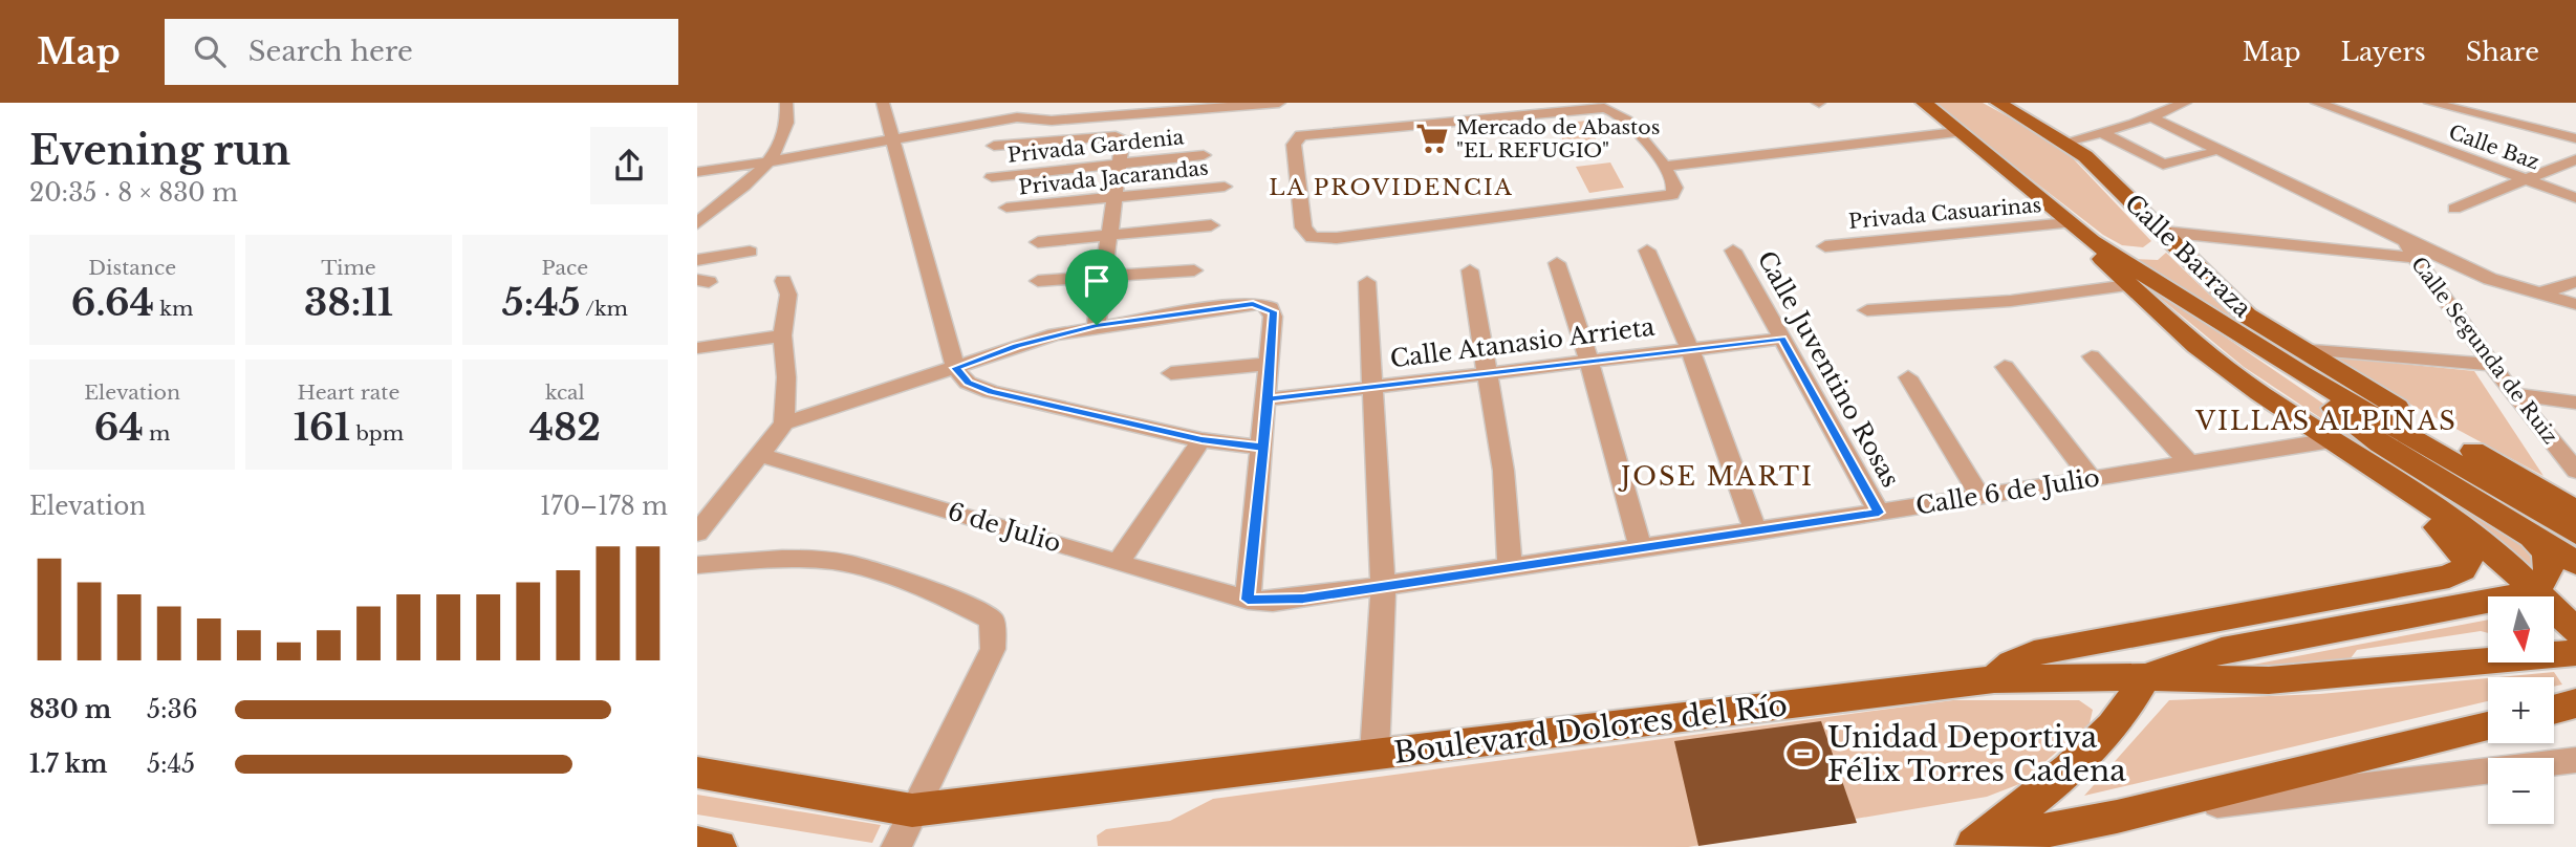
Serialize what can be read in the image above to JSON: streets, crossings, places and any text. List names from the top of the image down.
{
  "streets": {
    "main road": ["Calle Barraza", "Boulevard Dolores del Río"],
    "street": [
      "Privada Gardenia",
      "Calle Baz",
      "Privada Jacarandas",
      "Privada Casuarinas",
      "Calle Atanasio Arrieta",
      "Calle Segunda de Ruiz",
      "Calle Juventino Rosas",
      "Calle 6 de Julio",
      "6 de Julio"
    ]
  },
  "crossings": [
    ["Calle Atanasio Arrieta", "Calle Juventino Rosas"],
    ["Calle Juventino Rosas", "Calle 6 de Julio"],
    ["Calle 6 de Julio", "6 de Julio"]
  ],
  "districts": ["LA PROVIDENCIA", "VILLAS ALPINAS", "JOSE MARTI"],
  "places": {
    "supermarket": ["Mercado de Abastos \"EL REFUGIO\""],
    "sports": ["Unidad Deportiva Félix Torres Cadena"]
  },
  "north": "bottom",
  "page": {
    "header": "Map",
    "search": "Search here",
    "nav": ["Map", "Layers", "Share"],
    "heading": ["Evening run", "20:35 · 8 × 830 m"],
    "stats": [
      ["Distance", "6.64 km"],
      ["Time", "38:11"],
      ["Pace", "5:45 /km"],
      ["Elevation", "64 m"],
      ["Heart rate", "161 bpm"],
      ["kcal", "482"]
    ],
    "chart": ["Elevation", "170–178 m"],
    "map_buttons": ["+", "−"],
    "list": [
      {
        "name": "830 m",
        "note": "5:36"
      },
      {
        "name": "1.7 km",
        "note": "5:45"
      }
    ]
  }
}
